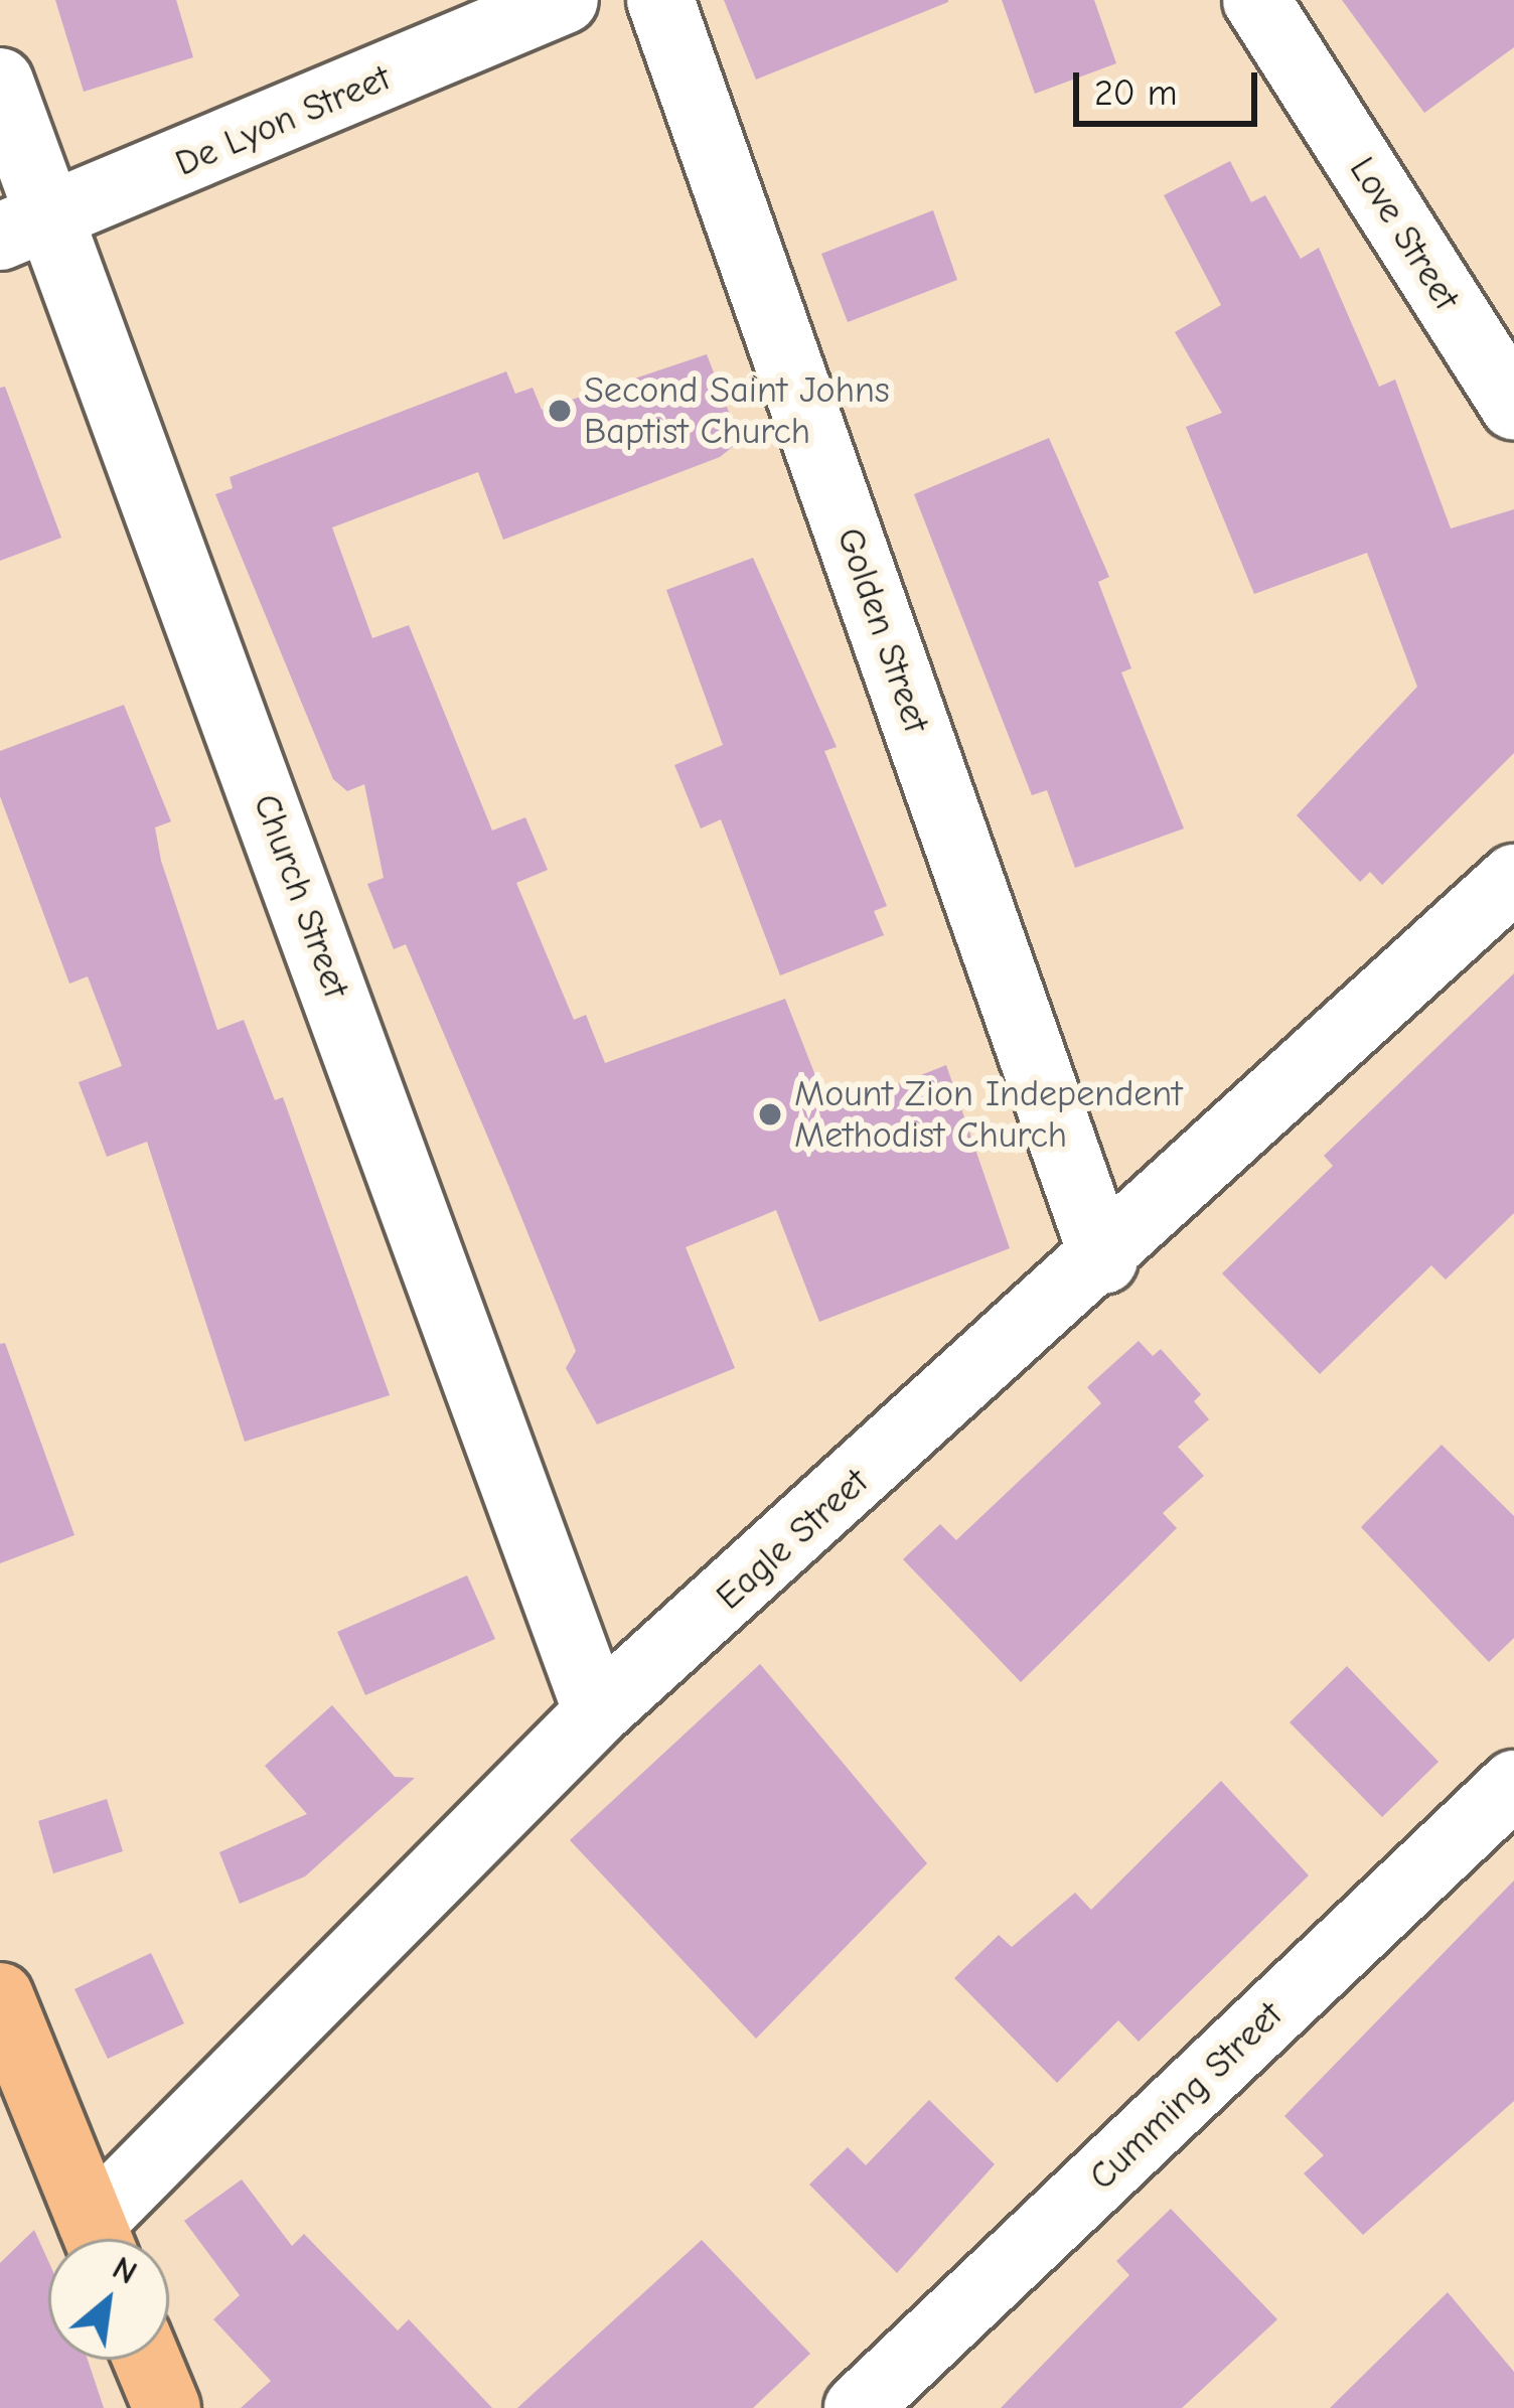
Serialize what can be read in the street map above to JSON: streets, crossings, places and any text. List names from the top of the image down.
{
  "streets": {
    "street": [
      "De Lyon Street",
      "Love Street",
      "Golden Street",
      "Church Street",
      "Eagle Street",
      "Cumming Street"
    ]
  },
  "crossings": [
    ["De Lyon Street", "Church Street"],
    ["Golden Street", "Eagle Street"],
    ["Church Street", "Eagle Street"]
  ],
  "places": ["Second Saint Johns Baptist Church", "Mount Zion Independent Methodist Church"],
  "scale_bar": "20 m",
  "north": "top right"
}
